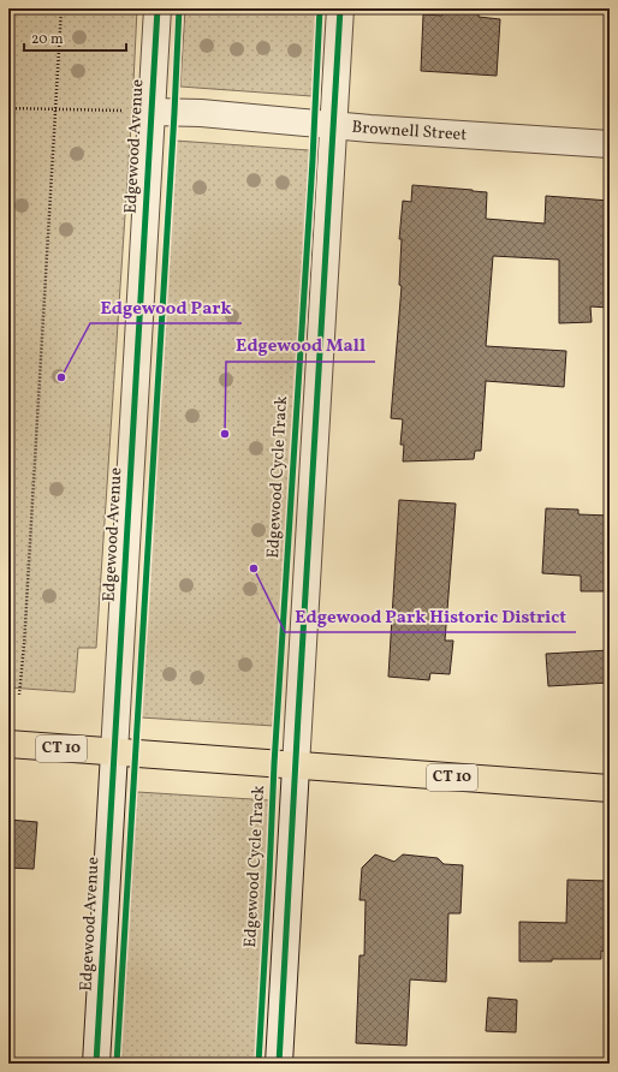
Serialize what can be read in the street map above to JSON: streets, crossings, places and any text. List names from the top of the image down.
{
  "streets": {
    "main road": ["CT 10"],
    "street": ["Brownell Street", "Edgewood Avenue"],
    "cycle path": ["Edgewood Cycle Track"]
  },
  "crossings": [
    ["Brownell Street", "Edgewood Avenue"],
    ["Edgewood Avenue", "CT 10"]
  ],
  "places": ["Edgewood Park", "Edgewood Mall", "Edgewood Park Historic District"],
  "scale_bar": "20 m"
}
